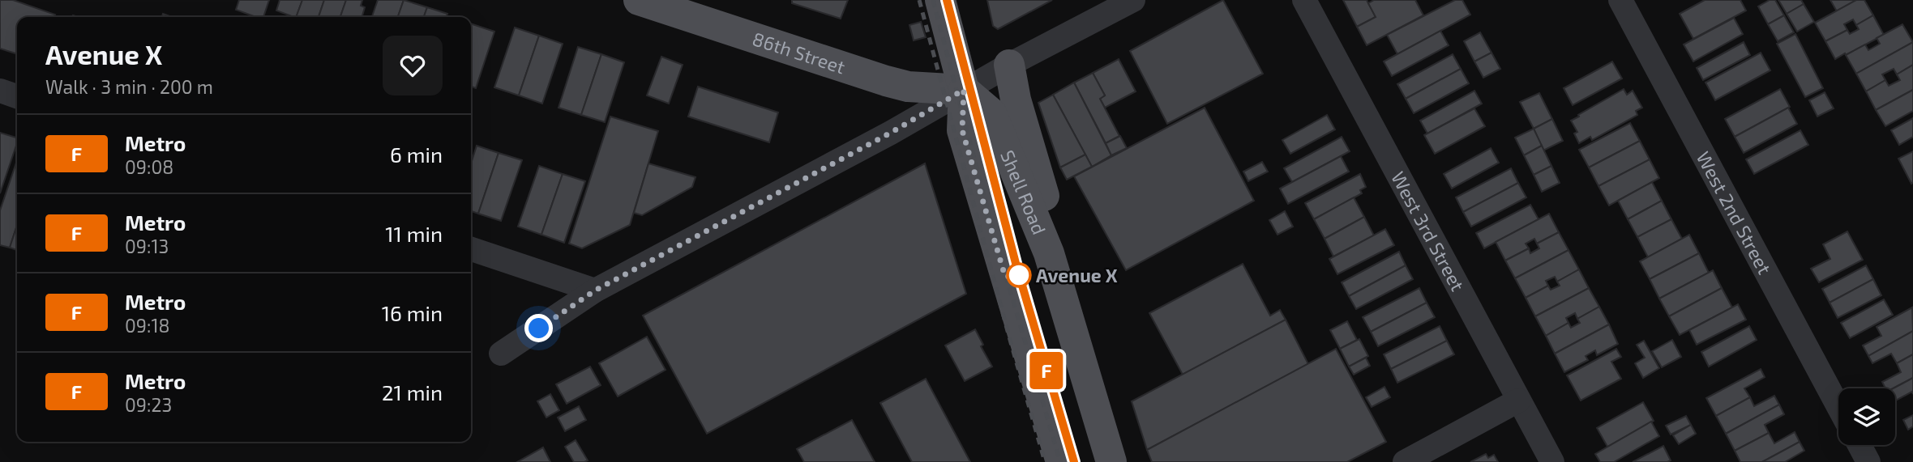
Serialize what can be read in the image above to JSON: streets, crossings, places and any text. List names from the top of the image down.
{
  "streets": {
    "main road": ["86th Street", "Shell Road"],
    "street": ["West 2nd Street", "West 3rd Street"]
  },
  "crossings": [
    ["86th Street", "Shell Road"]
  ],
  "places": ["Avenue X"],
  "lines": ["metro line F"],
  "page": {
    "on_map": "F",
    "heading": ["Avenue X", "Walk · 3 min · 200 m"],
    "list": [
      {
        "mark": "F",
        "name": "Metro",
        "note": "09:08",
        "value": "6 min"
      },
      {
        "mark": "F",
        "name": "Metro",
        "note": "09:13",
        "value": "11 min"
      },
      {
        "mark": "F",
        "name": "Metro",
        "note": "09:18",
        "value": "16 min"
      },
      {
        "mark": "F",
        "name": "Metro",
        "note": "09:23",
        "value": "21 min"
      }
    ]
  }
}
